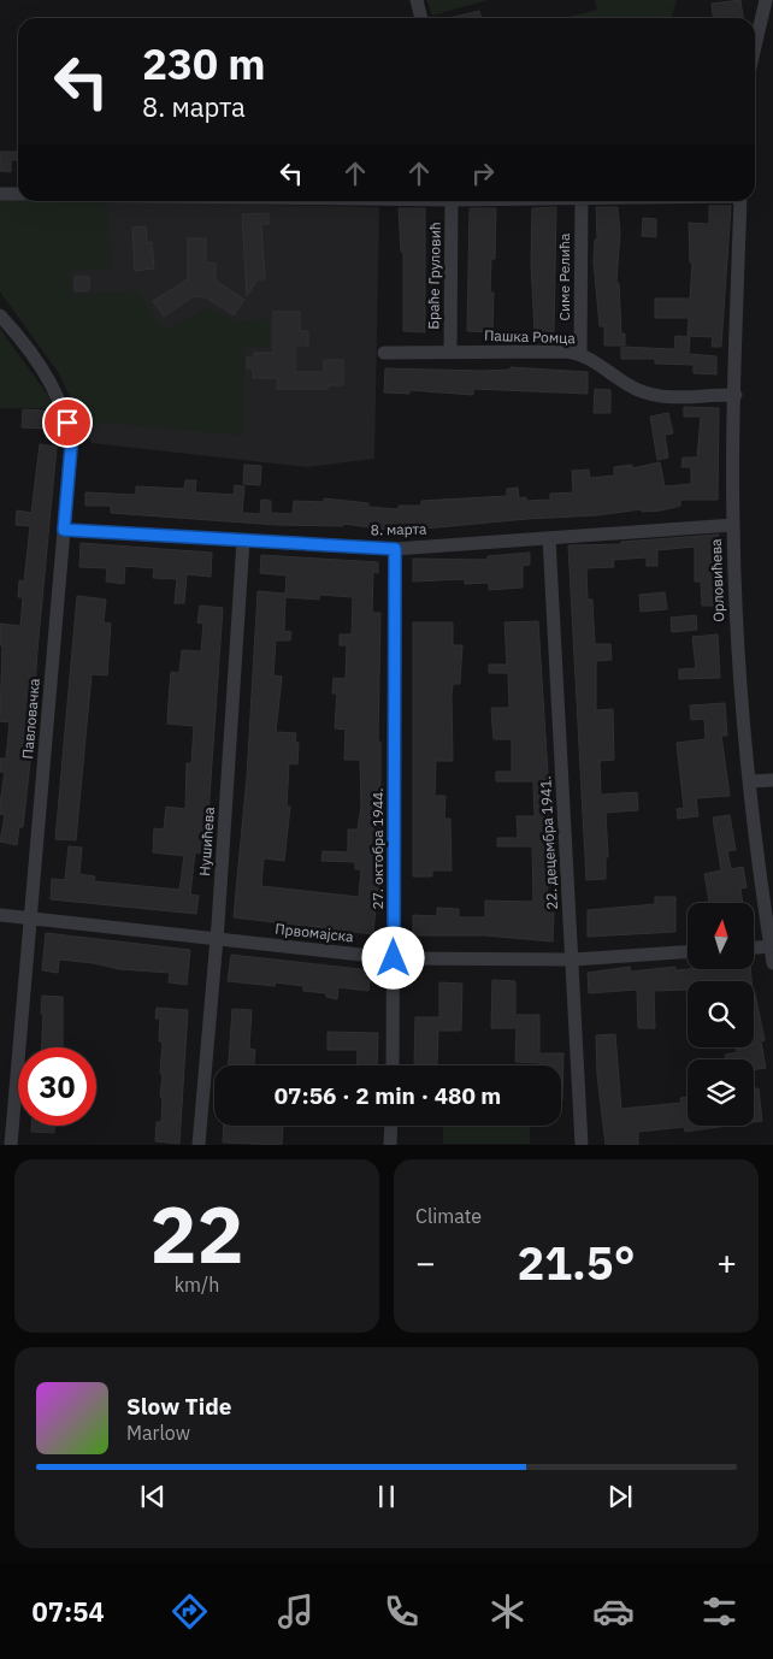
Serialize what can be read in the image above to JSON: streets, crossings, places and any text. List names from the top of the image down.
{
  "streets": {
    "street": [
      "Браће Груловић",
      "Симе Релића",
      "Пашка Ромца",
      "8. марта",
      "Орловићева",
      "Павловачка",
      "Нушићева",
      "22. децембра 1941.",
      "27. октобра 1944.",
      "Првомајска"
    ]
  },
  "crossings": [
    ["Браће Груловић", "Пашка Ромца"],
    ["Симе Релића", "Пашка Ромца"],
    ["Пашка Ромца", "Орловићева"],
    ["8. марта", "Орловићева"],
    ["8. марта", "Павловачка"],
    ["8. марта", "Нушићева"],
    ["8. марта", "22. децембра 1941."],
    ["8. марта", "27. октобра 1944."],
    ["Павловачка", "Првомајска"],
    ["Нушићева", "Првомајска"],
    ["22. децембра 1941.", "Првомајска"],
    ["27. октобра 1944.", "Првомајска"]
  ],
  "north": "top",
  "page": {
    "turn": ["230 m", "8. марта"],
    "limit": "30",
    "trip": "07:56 · 2 min · 480 m",
    "tile": [
      ["22", "km/h"],
      "Climate"
    ],
    "heat": ["−", "21.5°", "+"],
    "song": ["Slow Tide", "Marlow"],
    "tabs": "07:54"
  }
}
